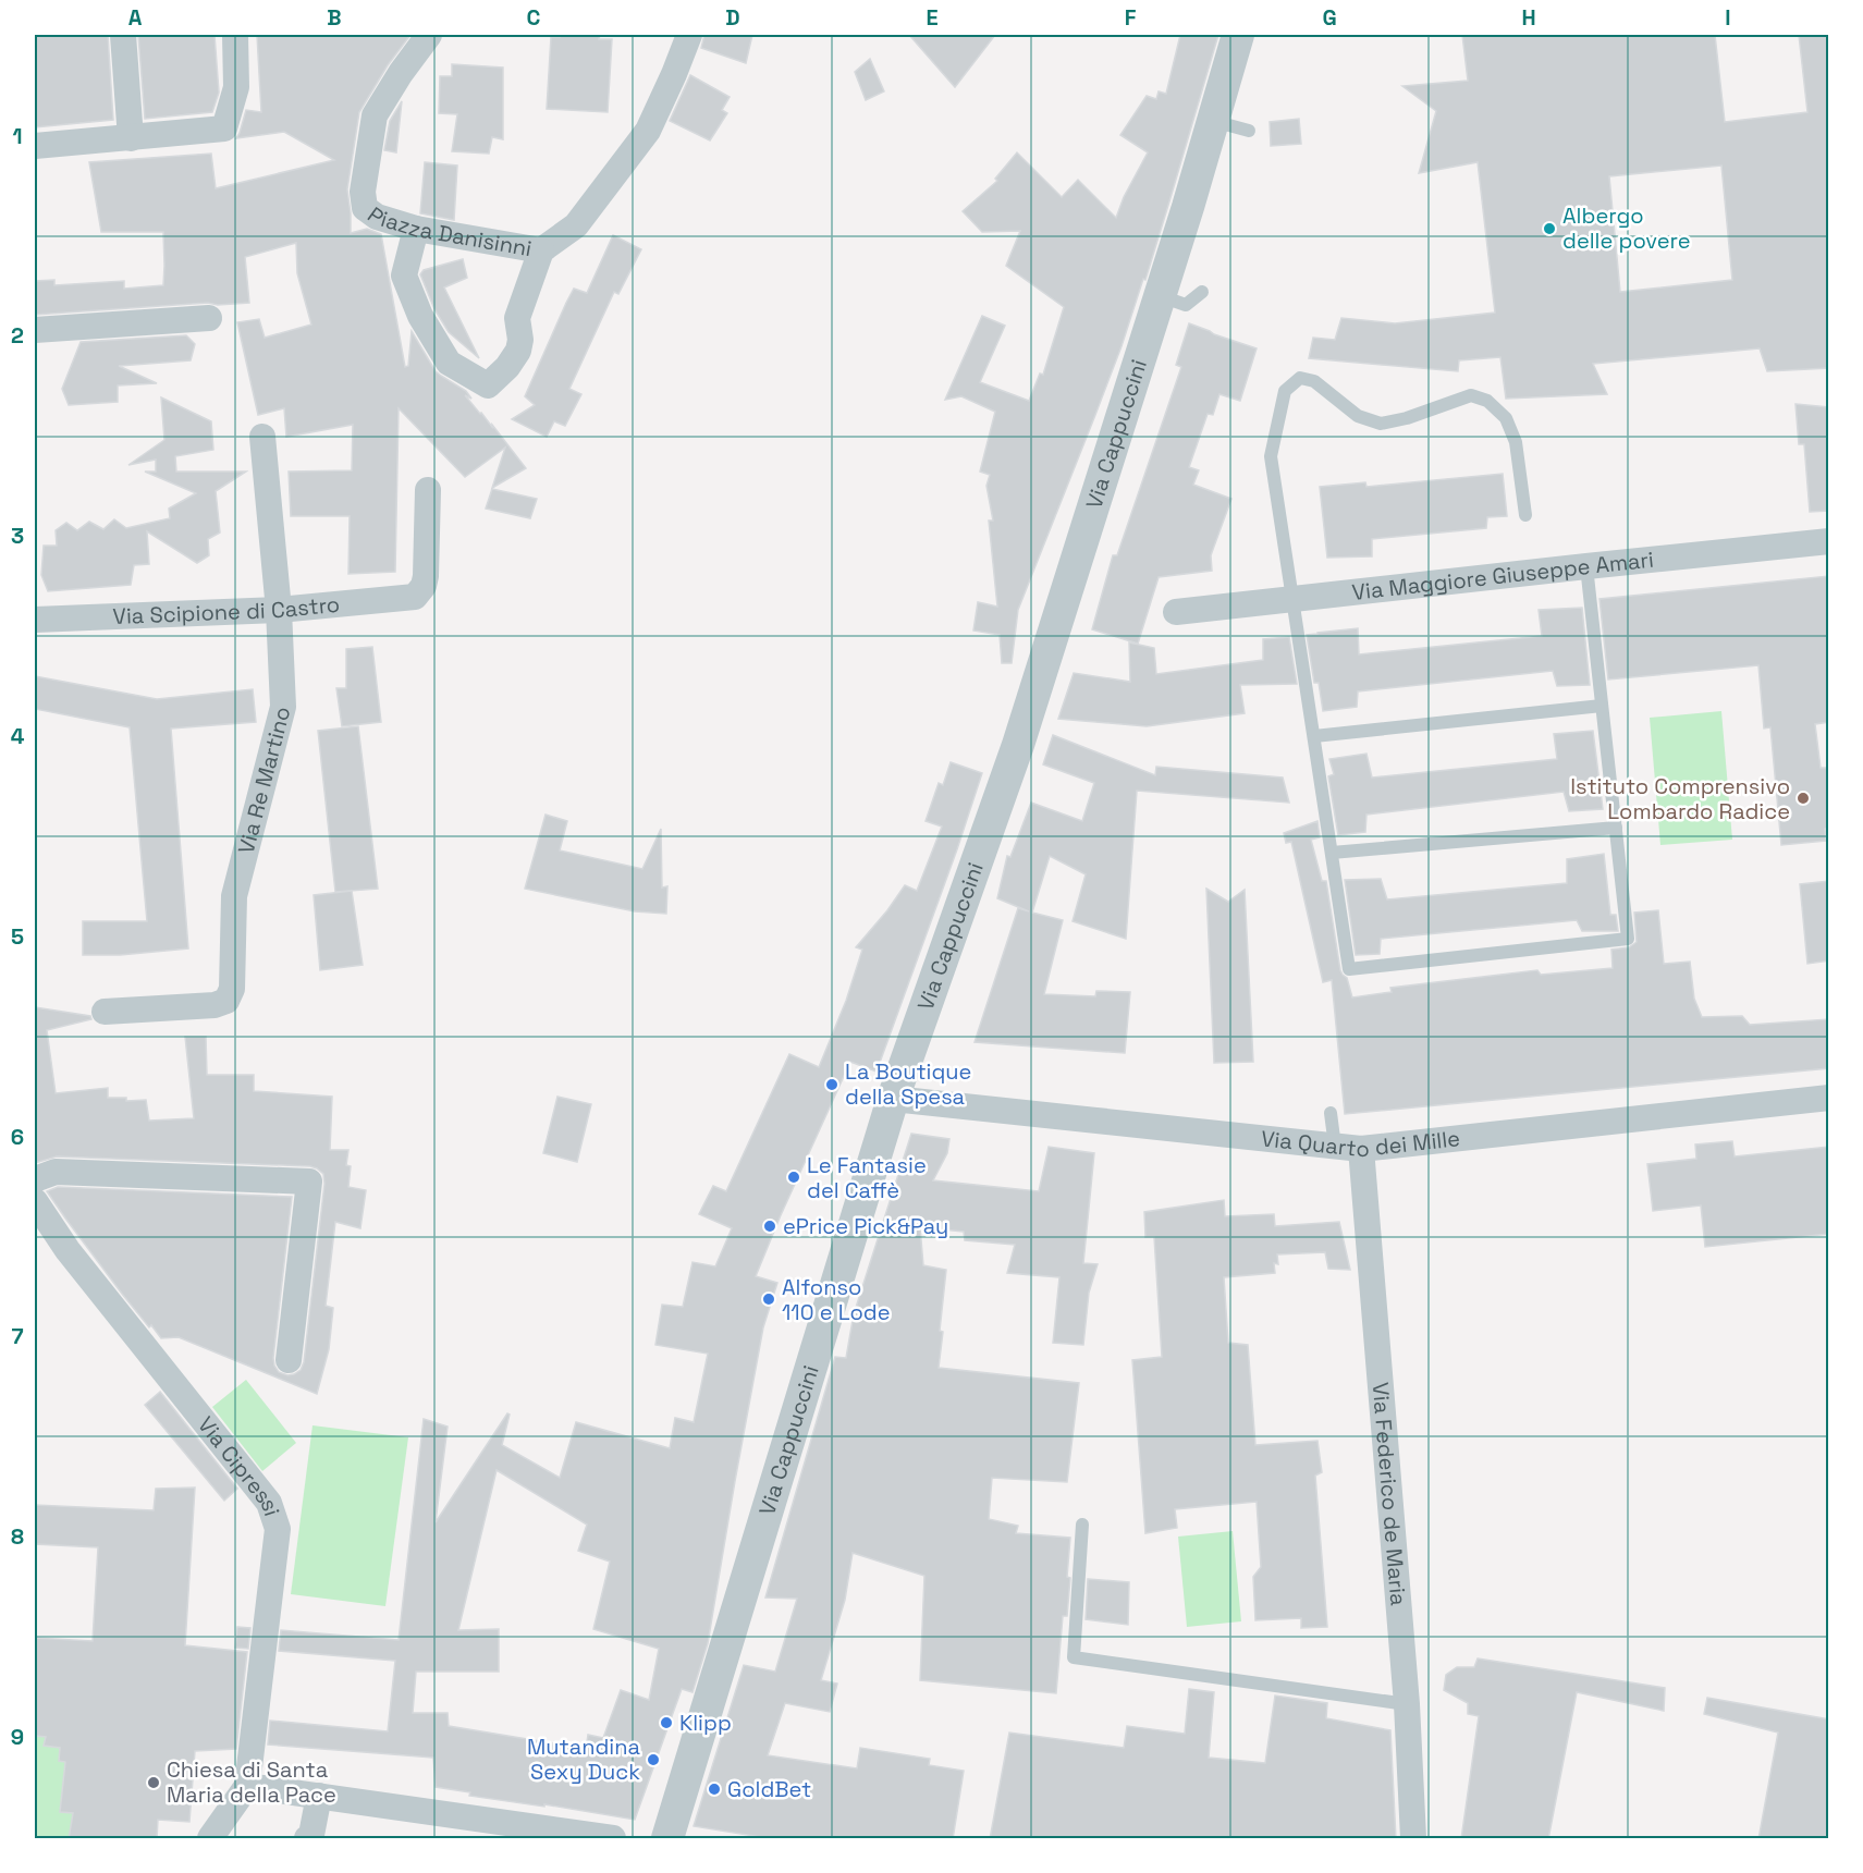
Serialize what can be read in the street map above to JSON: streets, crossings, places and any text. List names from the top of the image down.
{
  "streets": {
    "street": [
      "Piazza Danisinni",
      "Via Cappuccini",
      "Via Maggiore Giuseppe Amari",
      "Via Scipione di Castro",
      "Via Re Martino",
      "Via Quarto dei Mille",
      "Via Cipressi",
      "Via Federico de Maria"
    ]
  },
  "crossings": [
    ["Via Cappuccini", "Via Quarto dei Mille"],
    ["Via Scipione di Castro", "Via Re Martino"],
    ["Via Quarto dei Mille", "Via Federico de Maria"]
  ],
  "places": [
    "Albergo delle povere",
    "Istituto Comprensivo Lombardo Radice",
    "La Boutique della Spesa",
    "Le Fantasie del Caffè",
    "ePrice Pick&Pay",
    "Alfonso 110 e Lode",
    "Klipp",
    "Mutandina Sexy Duck",
    "Chiesa di Santa Maria della Pace",
    "GoldBet"
  ],
  "grid": {
    "columns": [
      "A",
      "B",
      "C",
      "D",
      "E",
      "F",
      "G",
      "H",
      "I"
    ],
    "rows": [
      "1",
      "2",
      "3",
      "4",
      "5",
      "6",
      "7",
      "8",
      "9"
    ]
  }
}
